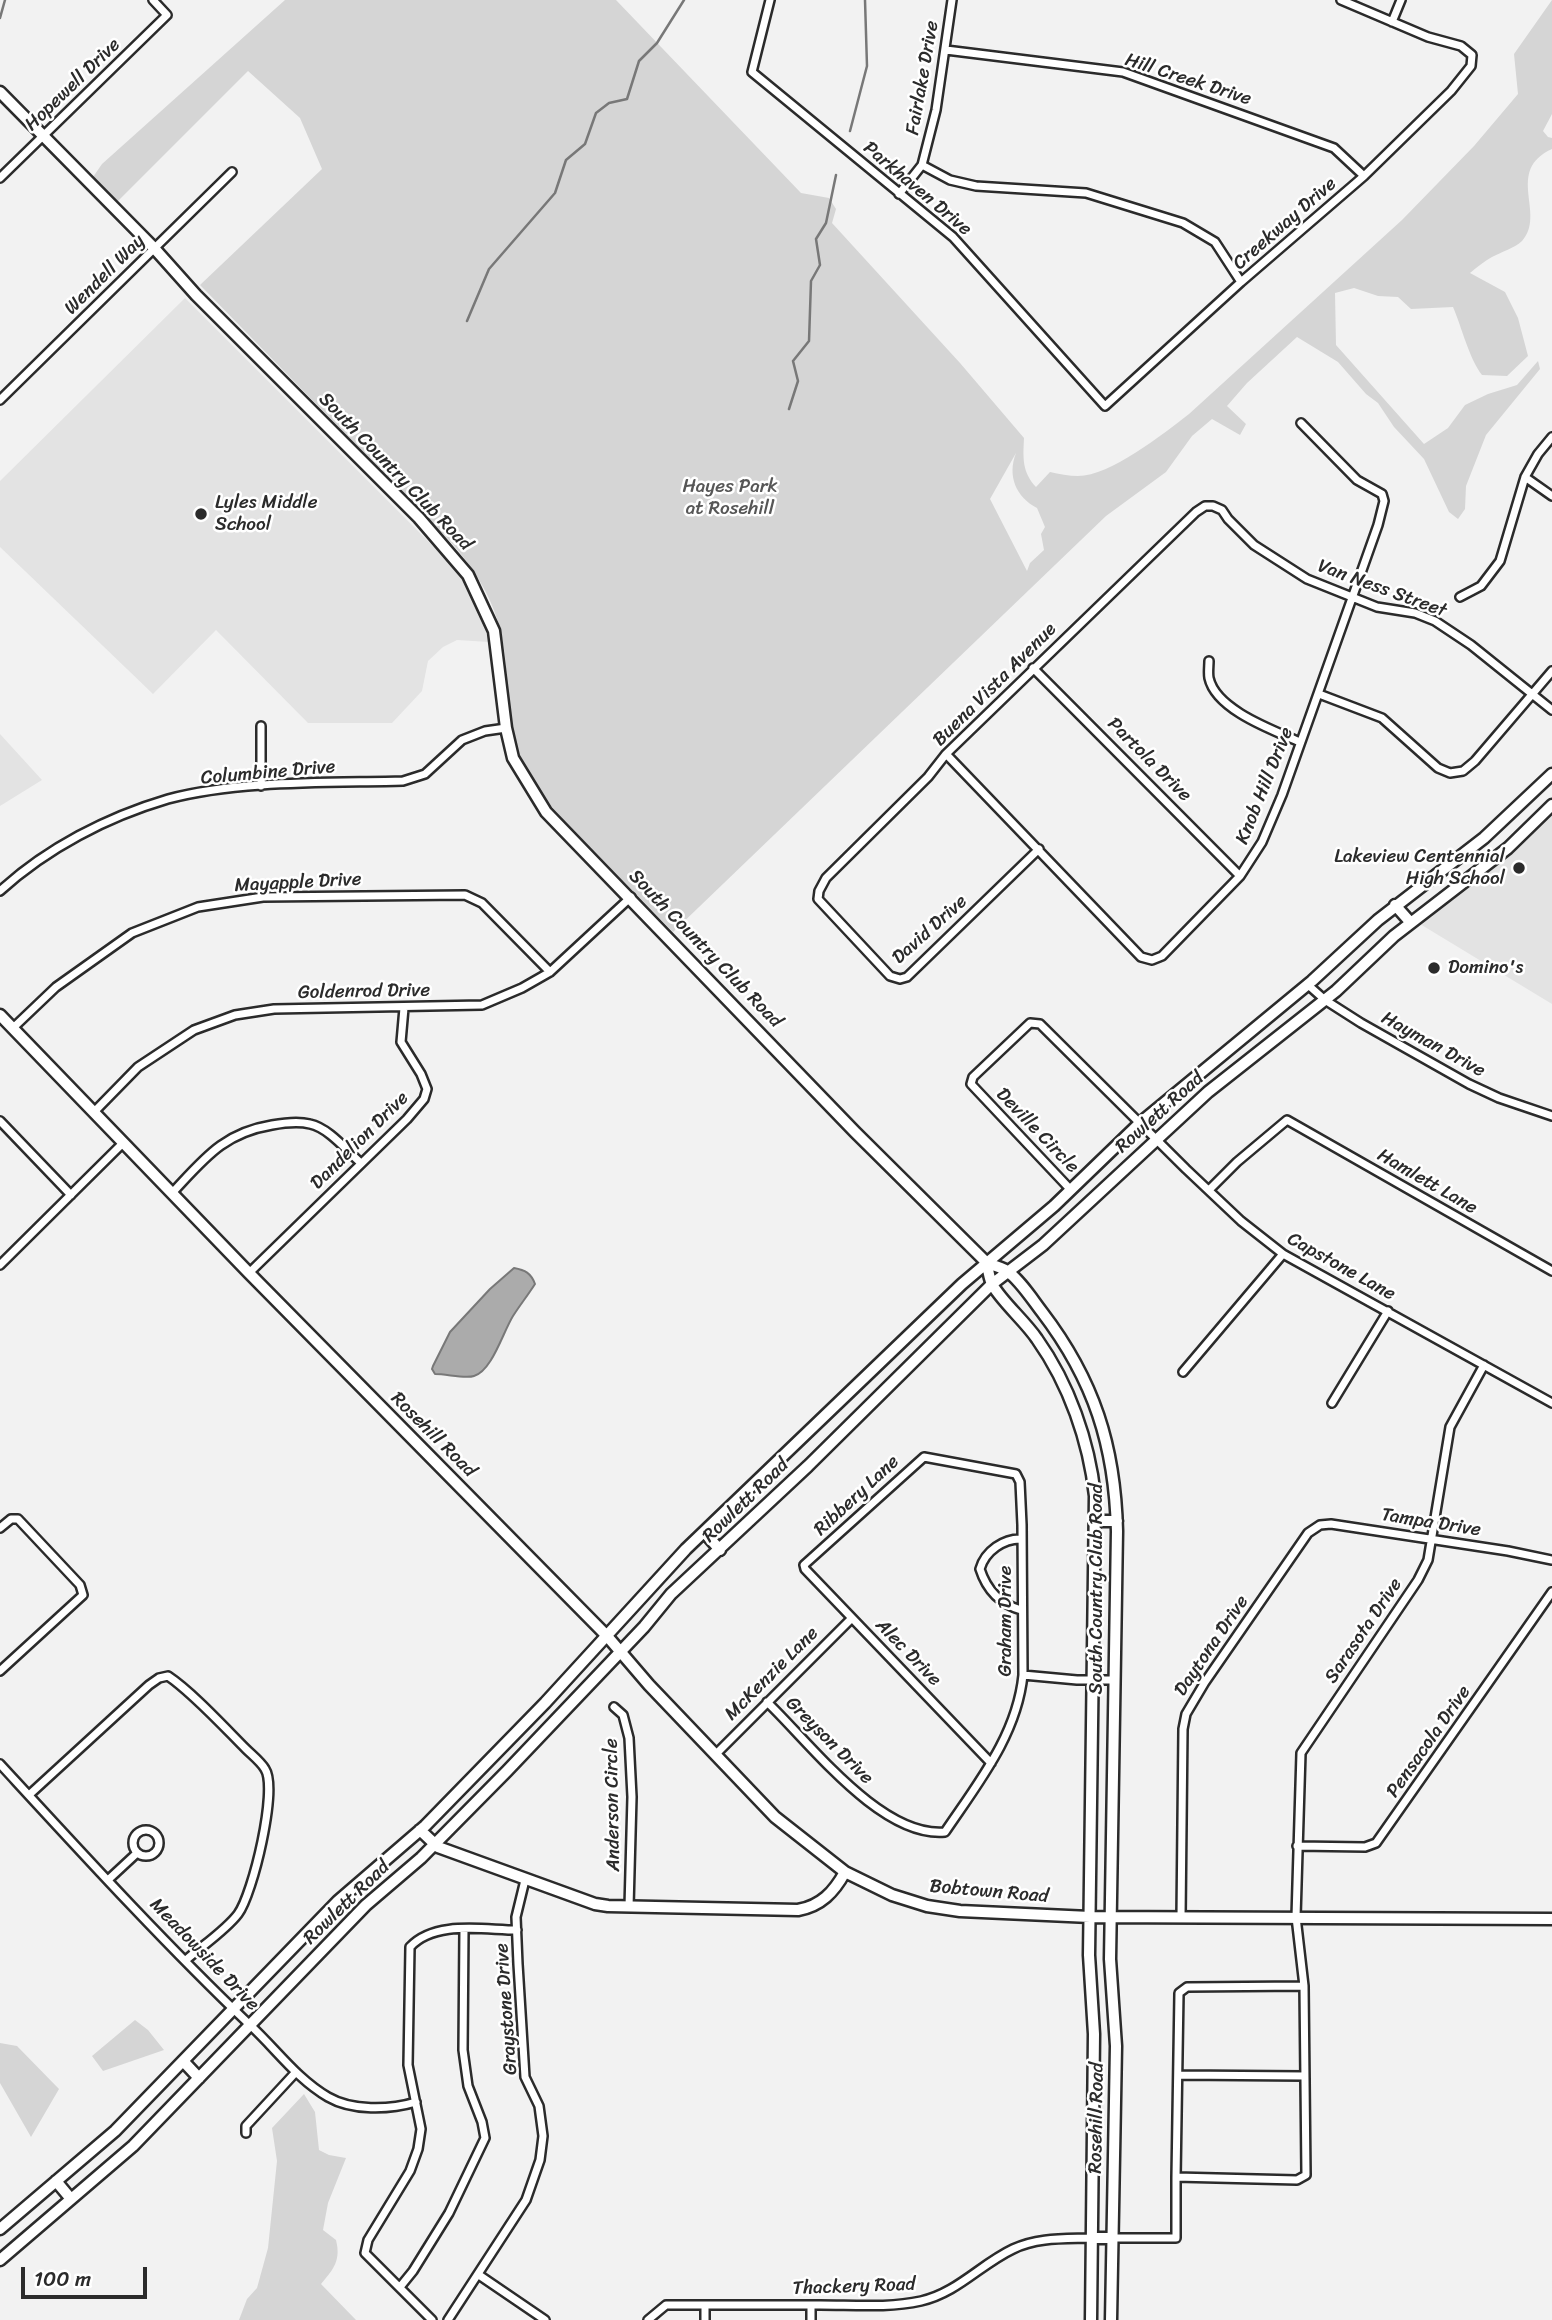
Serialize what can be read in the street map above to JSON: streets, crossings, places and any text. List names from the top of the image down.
{
  "streets": {
    "street": [
      "Fairlake Drive",
      "Hill Creek Drive",
      "Hopewell Drive",
      "Parkhaven Drive",
      "Creekway Drive",
      "Wendell Way",
      "South Country Club Road",
      "Van Ness Street",
      "Buena Vista Avenue",
      "Partola Drive",
      "Columbine Drive",
      "Knob Hill Drive",
      "Mayapple Drive",
      "David Drive",
      "Goldenrod Drive",
      "Hayman Drive",
      "Rowlett Road",
      "Deville Circle",
      "Dandelion Drive",
      "Hamlett Lane",
      "Capstone Lane",
      "Rosehill Road",
      "Ribbery Lane",
      "Tampa Drive",
      "Graham Drive",
      "Sarasota Drive",
      "Daytona Drive",
      "Alec Drive",
      "McKenzie Lane",
      "Greyson Drive",
      "Pensacola Drive",
      "Anderson Circle",
      "Bobtown Road",
      "Meadowside Drive",
      "Graystone Drive",
      "Thackery Road"
    ]
  },
  "crossings": [
    ["Fairlake Drive", "Hill Creek Drive"],
    ["Fairlake Drive", "Parkhaven Drive"],
    ["Hill Creek Drive", "Creekway Drive"],
    ["Hopewell Drive", "South Country Club Road"],
    ["Parkhaven Drive", "Creekway Drive"],
    ["Wendell Way", "South Country Club Road"],
    ["South Country Club Road", "Columbine Drive"],
    ["South Country Club Road", "Goldenrod Drive"],
    ["South Country Club Road", "Rowlett Road"],
    ["South Country Club Road", "Rosehill Road"],
    ["South Country Club Road", "Bobtown Road"],
    ["Van Ness Street", "Buena Vista Avenue"],
    ["Van Ness Street", "Knob Hill Drive"],
    ["Buena Vista Avenue", "Partola Drive"],
    ["Buena Vista Avenue", "Knob Hill Drive"],
    ["Buena Vista Avenue", "David Drive"],
    ["Partola Drive", "Knob Hill Drive"],
    ["Knob Hill Drive", "David Drive"],
    ["Mayapple Drive", "Goldenrod Drive"],
    ["Mayapple Drive", "Rosehill Road"],
    ["Goldenrod Drive", "Dandelion Drive"],
    ["Goldenrod Drive", "Rosehill Road"],
    ["Hayman Drive", "Rowlett Road"],
    ["Rowlett Road", "Deville Circle"],
    ["Rowlett Road", "Capstone Lane"],
    ["Rowlett Road", "Rosehill Road"],
    ["Rowlett Road", "Meadowside Drive"],
    ["Deville Circle", "Capstone Lane"],
    ["Dandelion Drive", "Rosehill Road"],
    ["Hamlett Lane", "Capstone Lane"],
    ["Capstone Lane", "Sarasota Drive"],
    ["Rosehill Road", "McKenzie Lane"],
    ["Rosehill Road", "Bobtown Road"],
    ["Rosehill Road", "Thackery Road"],
    ["Ribbery Lane", "Graham Drive"],
    ["Ribbery Lane", "Alec Drive"],
    ["Tampa Drive", "Sarasota Drive"],
    ["Tampa Drive", "Daytona Drive"],
    ["Graham Drive", "Alec Drive"],
    ["Graham Drive", "Greyson Drive"],
    ["Sarasota Drive", "Pensacola Drive"],
    ["Sarasota Drive", "Bobtown Road"],
    ["Daytona Drive", "Bobtown Road"],
    ["Alec Drive", "McKenzie Lane"],
    ["McKenzie Lane", "Greyson Drive"]
  ],
  "parks": ["Hayes Park at Rosehill"],
  "places": ["Lyles Middle School", "Lakeview Centennial High School", "Domino's"],
  "scale_bar": "100 m"
}
